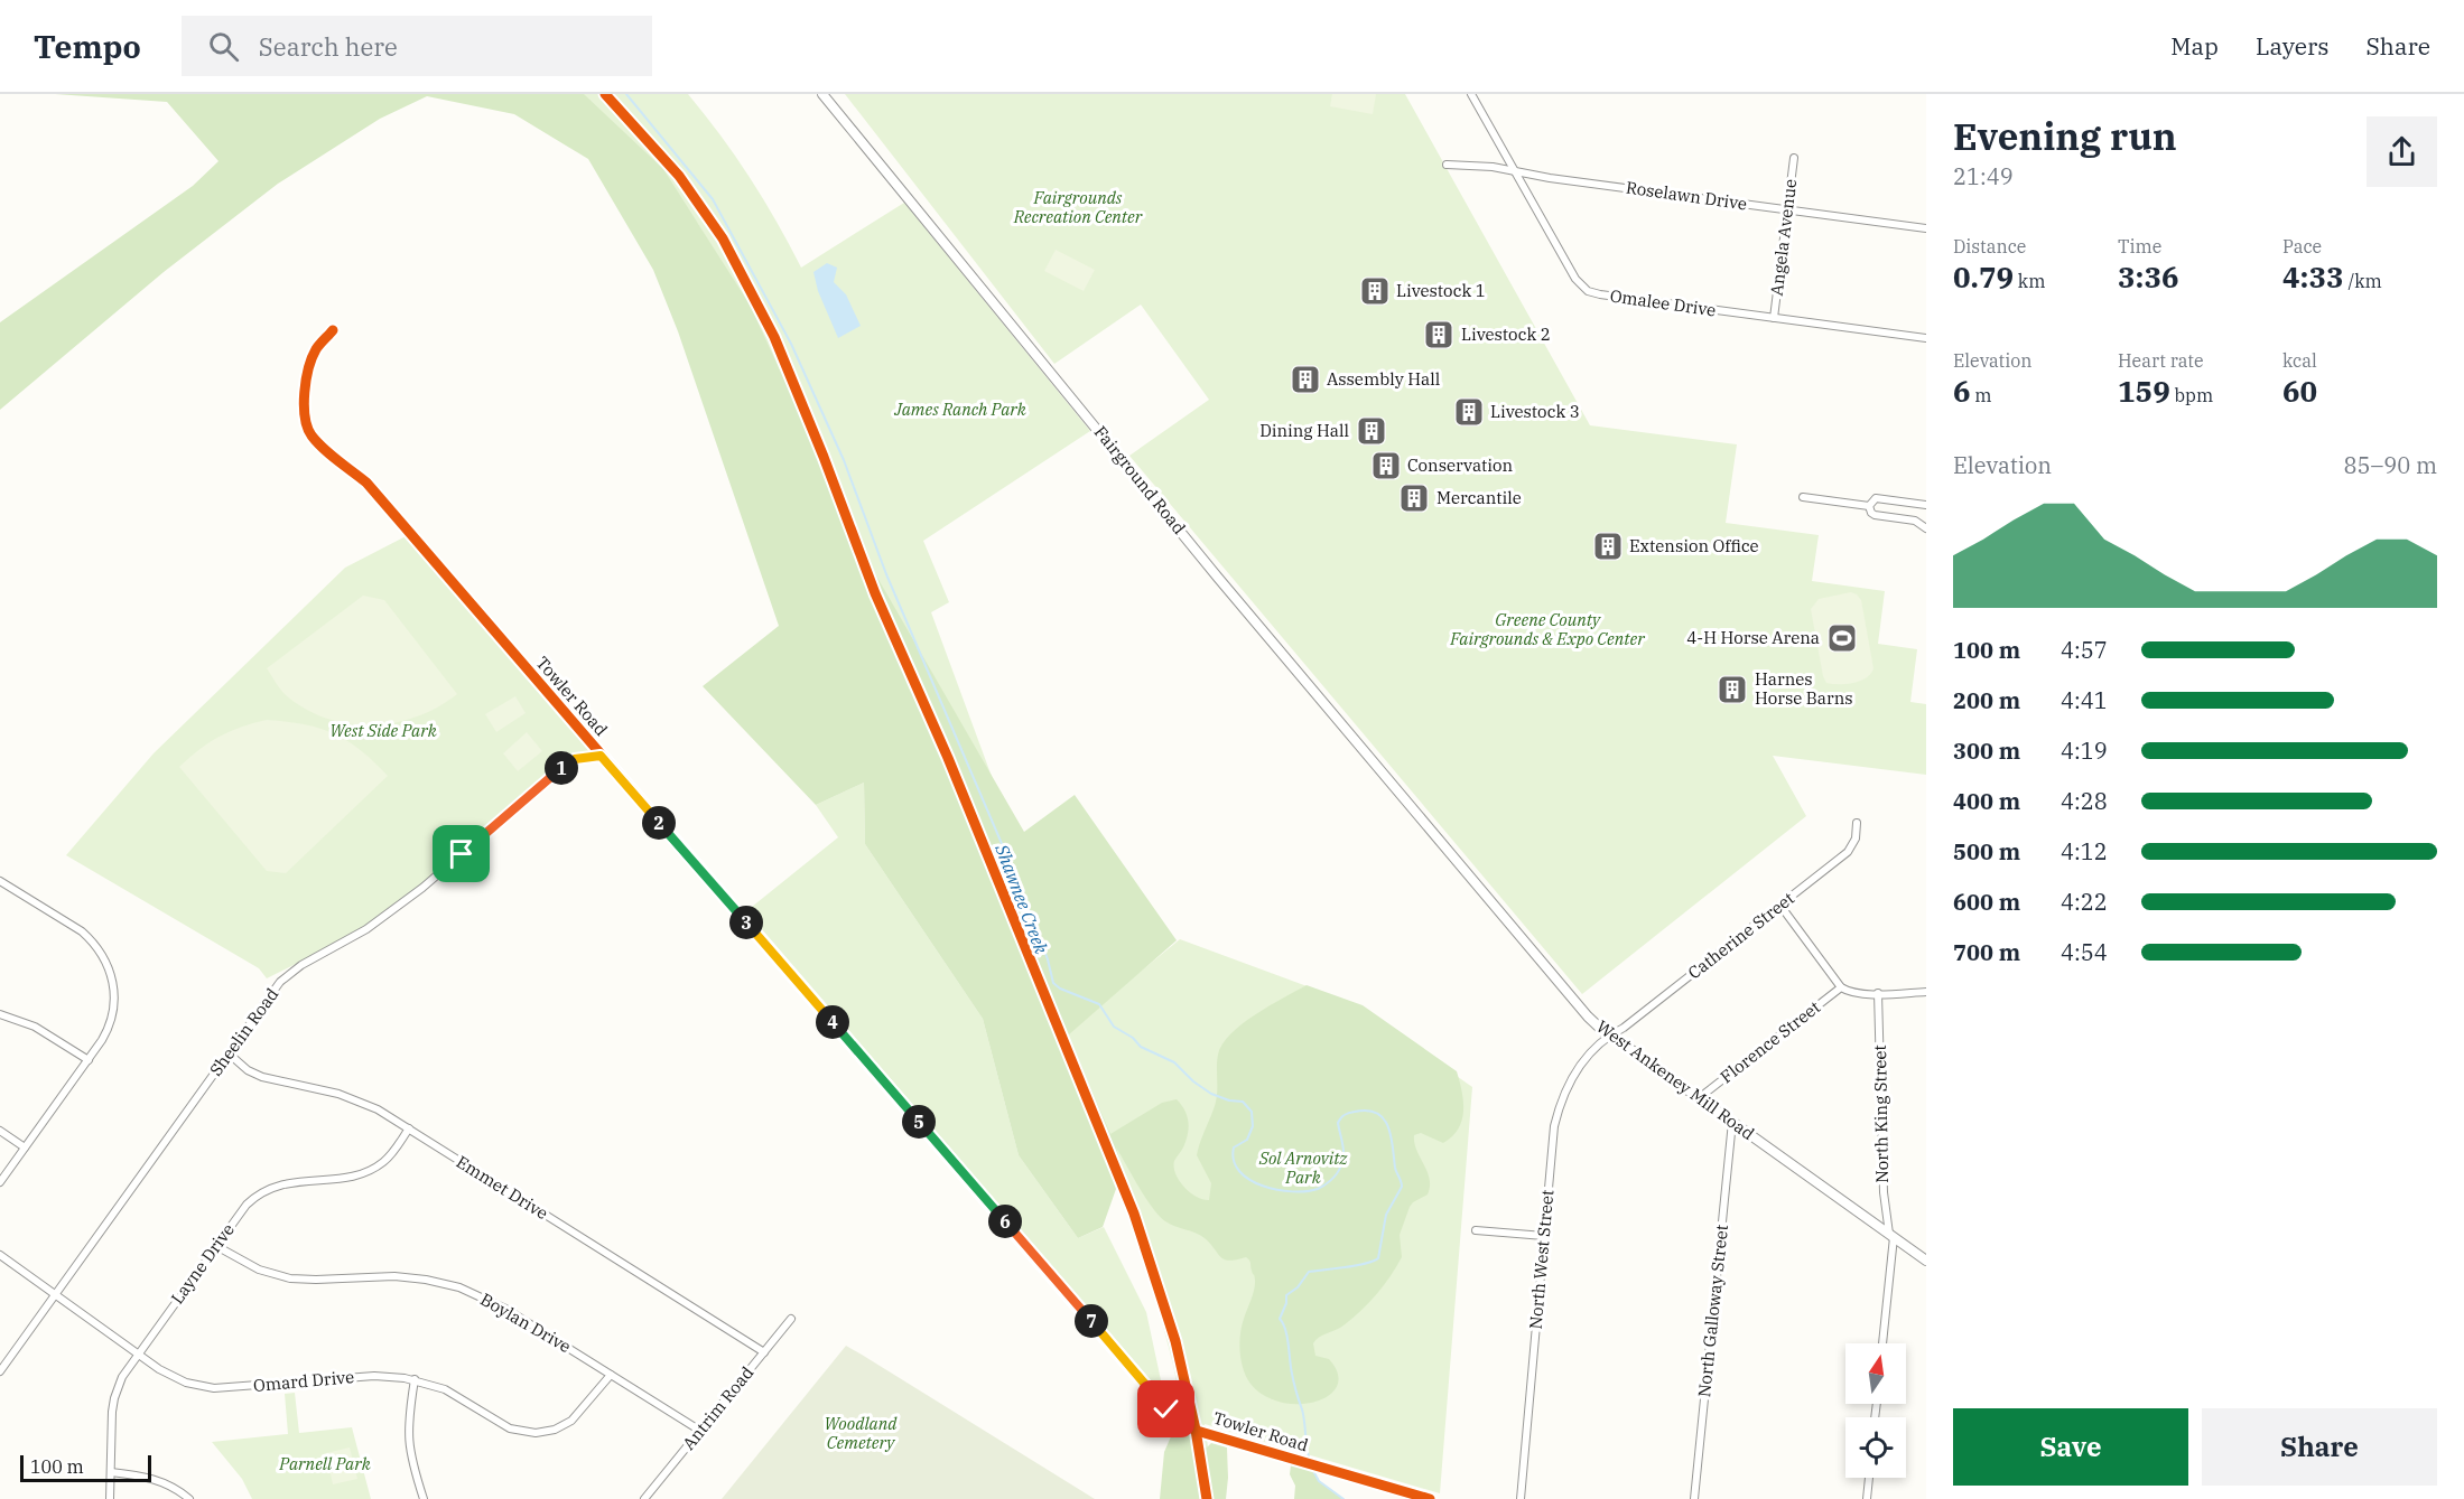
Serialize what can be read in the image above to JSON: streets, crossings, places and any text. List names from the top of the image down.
{
  "streets": {
    "street": [
      "Roselawn Drive",
      "Angela Avenue",
      "Omalee Drive",
      "Fairground Road",
      "Towler Road",
      "Catherine Street",
      "Sheelin Road",
      "Florence Street",
      "West Ankeney Mill Road",
      "North King Street",
      "Emmet Drive",
      "North West Street",
      "Layne Drive",
      "North Galloway Street",
      "Boylan Drive",
      "Omard Drive",
      "Antrim Road"
    ]
  },
  "crossings": [
    ["Roselawn Drive", "Angela Avenue"],
    ["Roselawn Drive", "Omalee Drive"],
    ["Angela Avenue", "Omalee Drive"],
    ["Fairground Road", "West Ankeney Mill Road"],
    ["Towler Road", "Sheelin Road"],
    ["Catherine Street", "West Ankeney Mill Road"],
    ["Catherine Street", "North West Street"],
    ["Sheelin Road", "Emmet Drive"],
    ["Sheelin Road", "Omard Drive"],
    ["Florence Street", "West Ankeney Mill Road"],
    ["West Ankeney Mill Road", "North King Street"],
    ["West Ankeney Mill Road", "North West Street"],
    ["West Ankeney Mill Road", "North Galloway Street"],
    ["Emmet Drive", "Layne Drive"],
    ["Emmet Drive", "Antrim Road"],
    ["Layne Drive", "Boylan Drive"],
    ["Layne Drive", "Omard Drive"],
    ["Boylan Drive", "Omard Drive"],
    ["Boylan Drive", "Antrim Road"]
  ],
  "water": ["Shawnee Creek"],
  "parks": [
    "Fairgrounds Recreation Center",
    "James Ranch Park",
    "Greene County Fairgrounds & Expo Center",
    "West Side Park",
    "Sol Arnovitz Park",
    "Woodland Cemetery",
    "Parnell Park"
  ],
  "places": {
    "building": [
      "Livestock 1",
      "Livestock 2",
      "Assembly Hall",
      "Livestock 3",
      "Dining Hall",
      "Conservation",
      "Mercantile",
      "Extension Office",
      "Harnes Horse Barns"
    ],
    "sports": ["4-H Horse Arena"]
  },
  "scale_bar": "100 m",
  "north": "top",
  "page": {
    "header": "Tempo",
    "search": "Search here",
    "nav": ["Map", "Layers", "Share"],
    "heading": ["Evening run", "21:49"],
    "stats": [
      ["Distance", "0.79 km"],
      ["Time", "3:36"],
      ["Pace", "4:33 /km"],
      ["Elevation", "6 m"],
      ["Heart rate", "159 bpm"],
      ["kcal", "60"]
    ],
    "chart": ["Elevation", "85–90 m"],
    "list": [
      {
        "name": "100 m",
        "note": "4:57"
      },
      {
        "name": "200 m",
        "note": "4:41"
      },
      {
        "name": "300 m",
        "note": "4:19"
      },
      {
        "name": "400 m",
        "note": "4:28"
      },
      {
        "name": "500 m",
        "note": "4:12"
      },
      {
        "name": "600 m",
        "note": "4:22"
      },
      {
        "name": "700 m",
        "note": "4:54"
      }
    ],
    "pins": [
      "1",
      "2",
      "3",
      "4",
      "5",
      "6",
      "7"
    ],
    "buttons": ["Save", "Share"],
    "scale": "100 m"
  }
}
